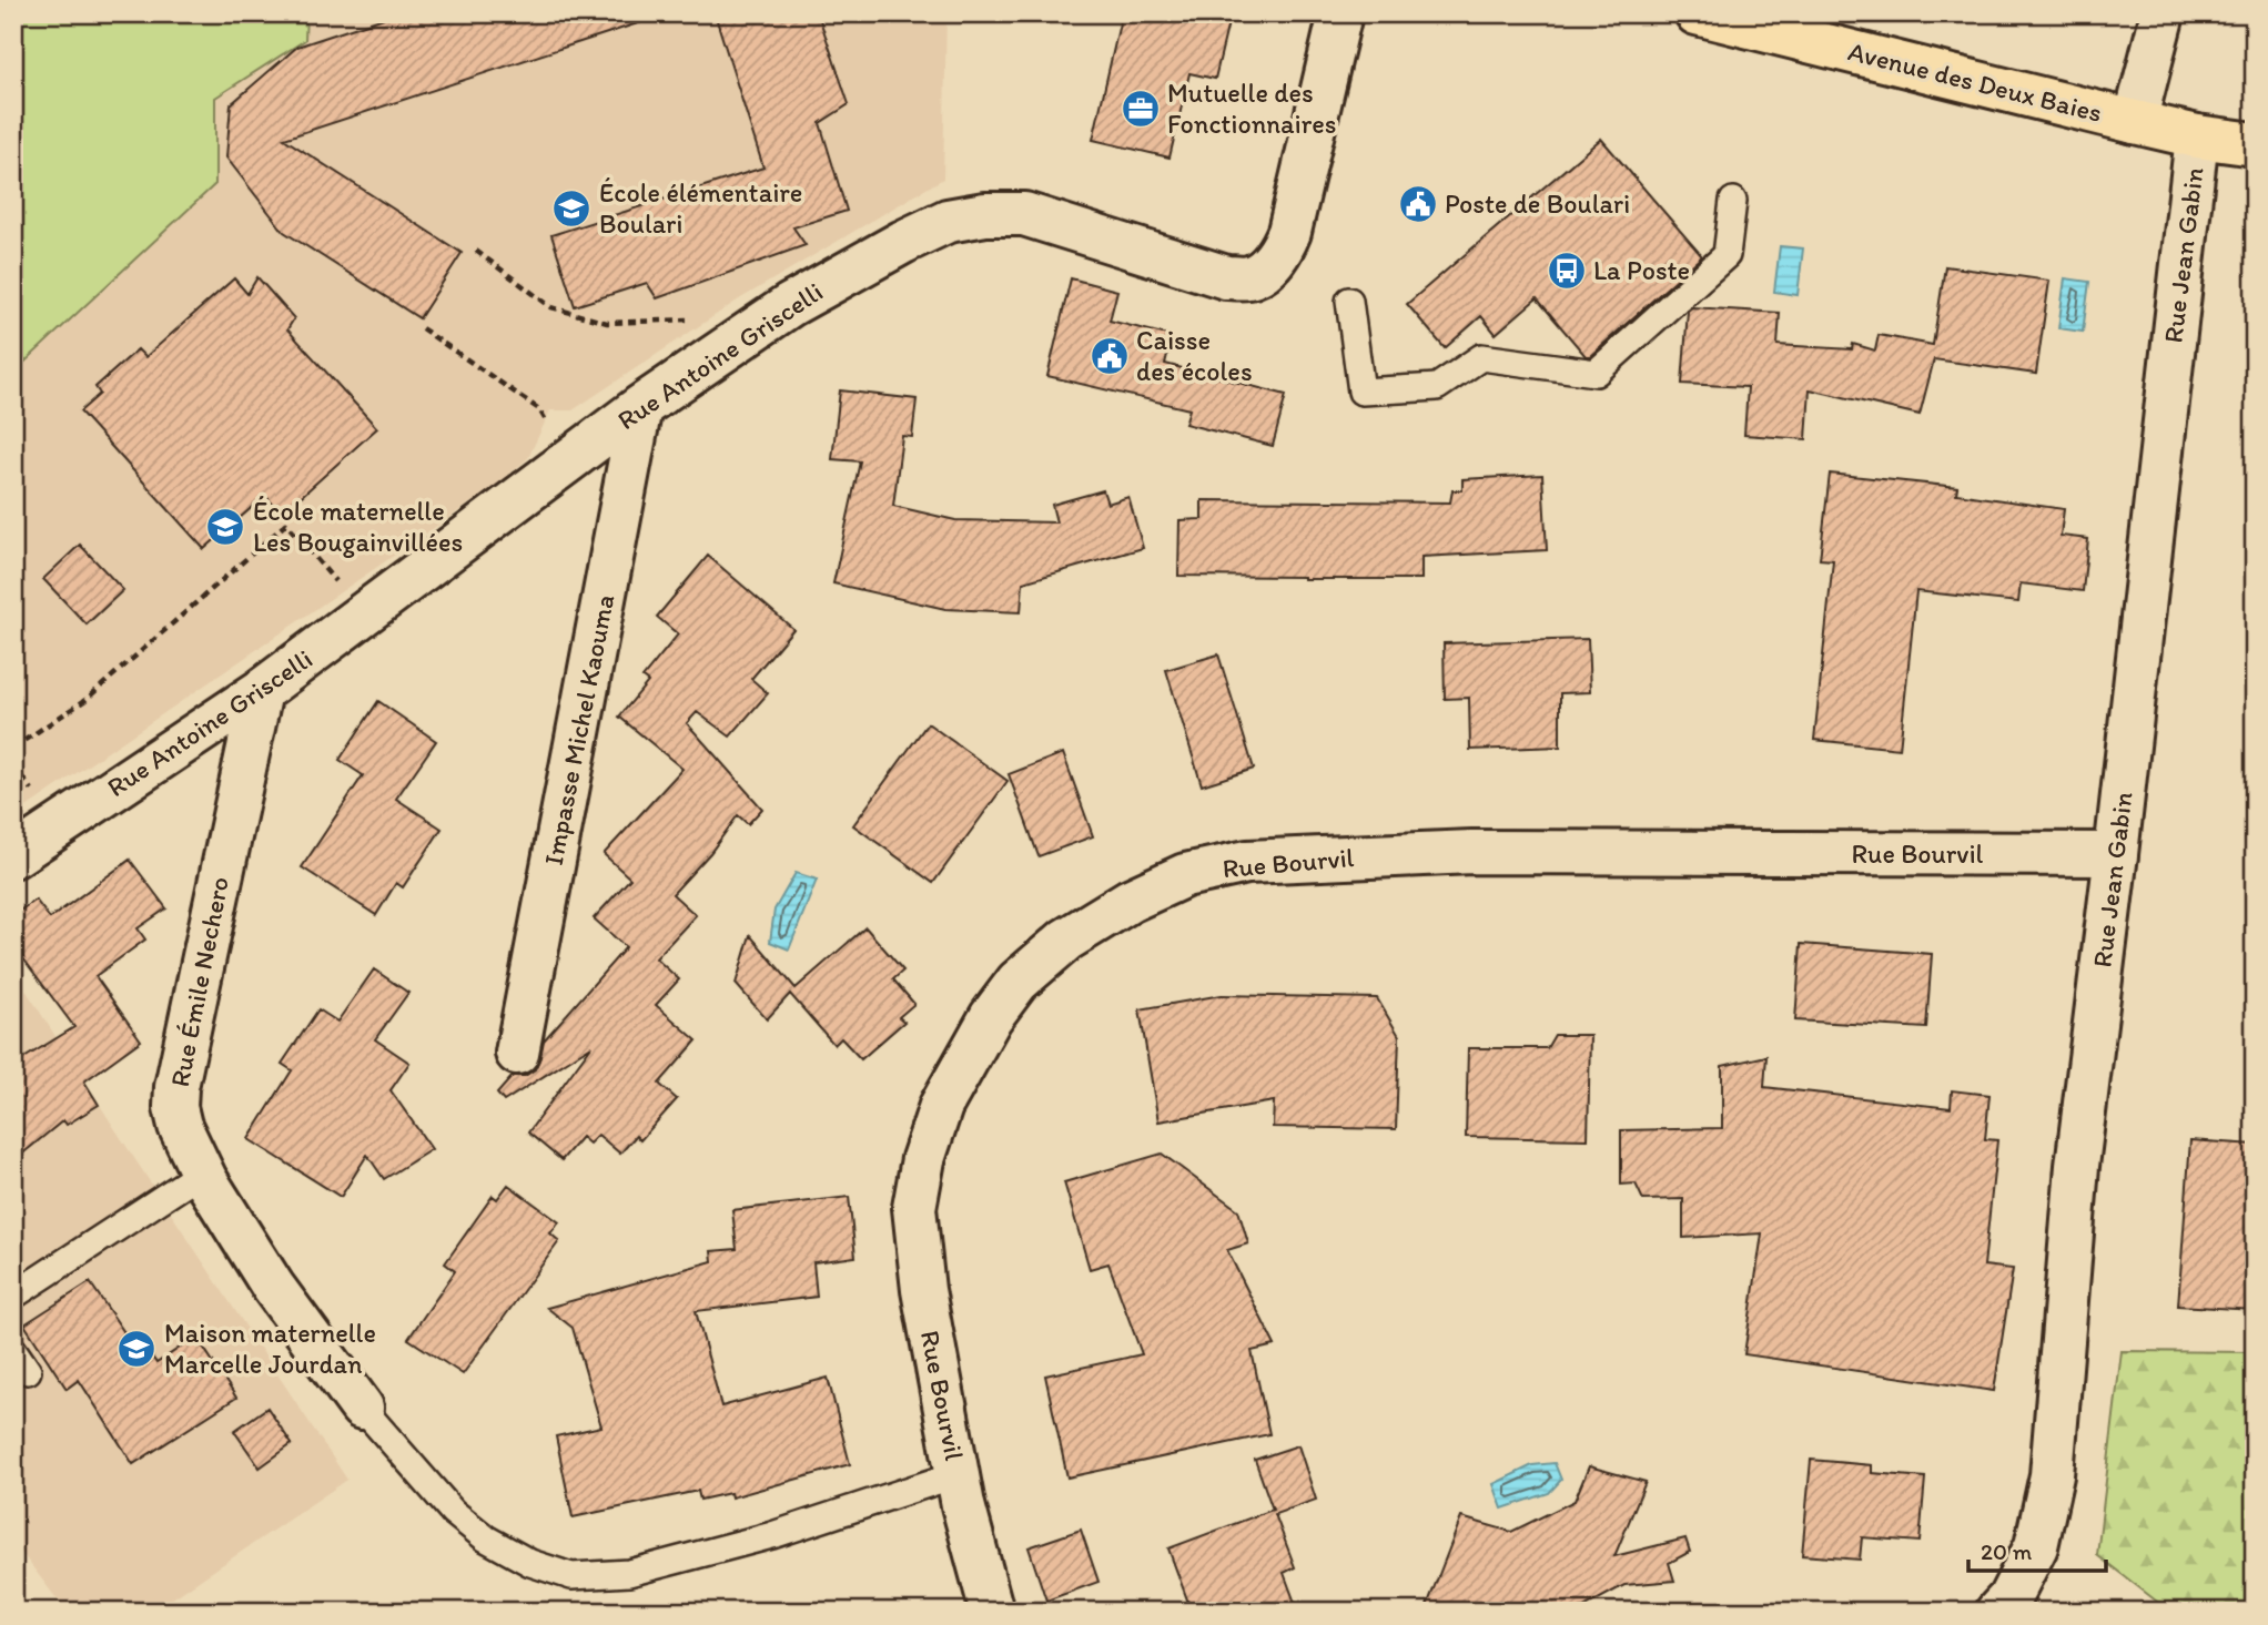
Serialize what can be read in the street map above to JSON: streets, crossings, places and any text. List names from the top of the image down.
{
  "streets": {
    "main road": ["Avenue des Deux Baies"],
    "street": [
      "Rue Jean Gabin",
      "Rue Antoine Griscelli",
      "Impasse Michel Kaouma",
      "Rue Bourvil",
      "Rue Émile Nechero"
    ]
  },
  "crossings": [
    ["Avenue des Deux Baies", "Rue Jean Gabin"],
    ["Rue Jean Gabin", "Rue Bourvil"],
    ["Rue Antoine Griscelli", "Impasse Michel Kaouma"],
    ["Rue Antoine Griscelli", "Rue Émile Nechero"]
  ],
  "places": {
    "office": ["Mutuelle des Fonctionnaires"],
    "public building": ["Poste de Boulari", "Caisse des écoles"],
    "school or university": ["École élémentaire Boulari", "École maternelle Les Bougainvillées", "Maison maternelle Marcelle Jourdan"],
    "bus stop": ["La Poste"]
  },
  "scale_bar": "20 m"
}
